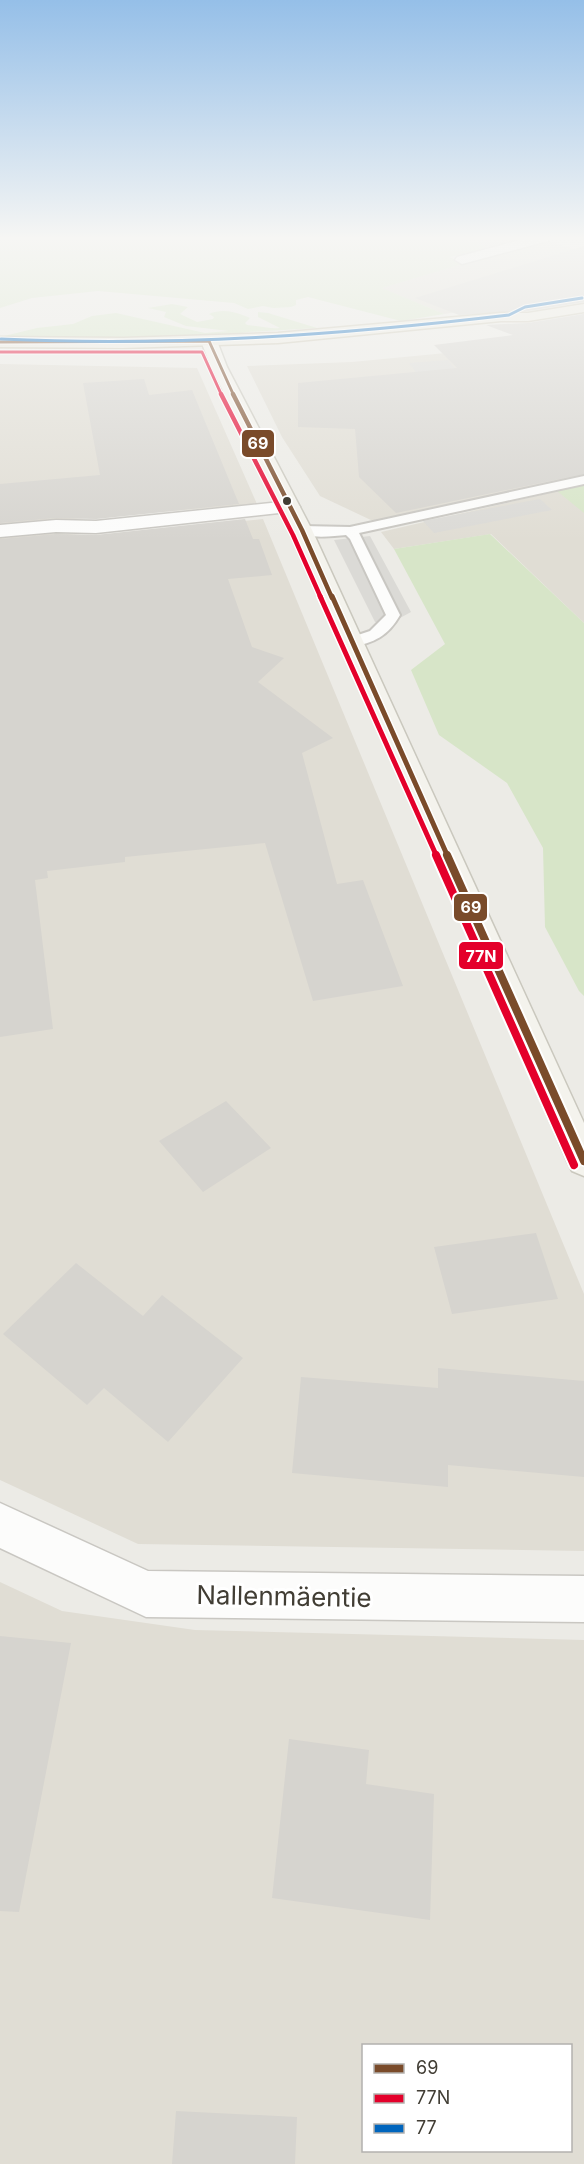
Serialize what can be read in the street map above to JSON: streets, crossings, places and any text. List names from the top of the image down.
{
  "streets": {
    "street": ["Nallenmäentie"]
  },
  "lines": ["transit line 77", "transit line 69", "transit line 77N"],
  "legend": ["69", "77N", "77"]
}
